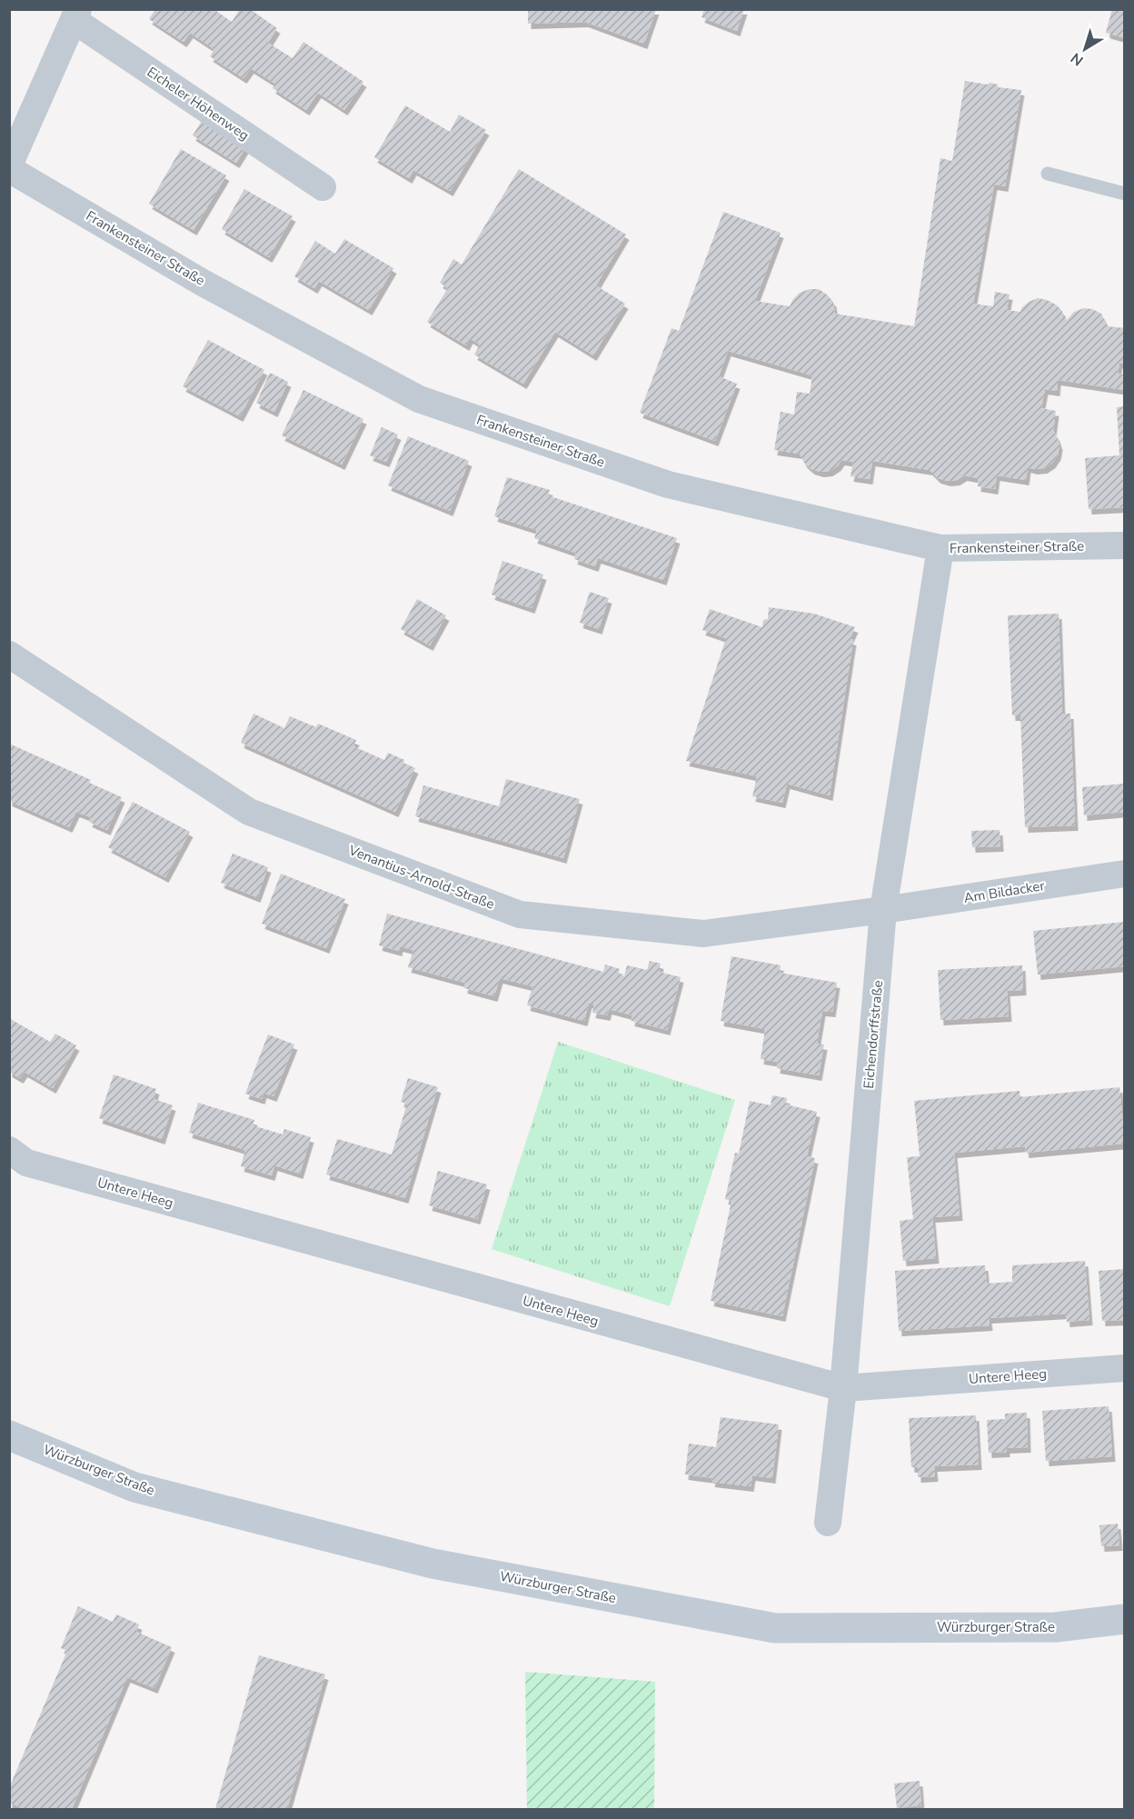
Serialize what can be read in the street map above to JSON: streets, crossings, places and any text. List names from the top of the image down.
{
  "streets": {
    "main road": ["Würzburger Straße"],
    "street": [
      "Eicheler Höhenweg",
      "Frankensteiner Straße",
      "Venantius-Arnold-Straße",
      "Am Bildacker",
      "Eichendorffstraße",
      "Untere Heeg"
    ]
  },
  "crossings": [
    ["Frankensteiner Straße", "Eichendorffstraße"],
    ["Venantius-Arnold-Straße", "Am Bildacker"],
    ["Venantius-Arnold-Straße", "Eichendorffstraße"],
    ["Am Bildacker", "Eichendorffstraße"],
    ["Eichendorffstraße", "Untere Heeg"]
  ],
  "north": "bottom left"
}
